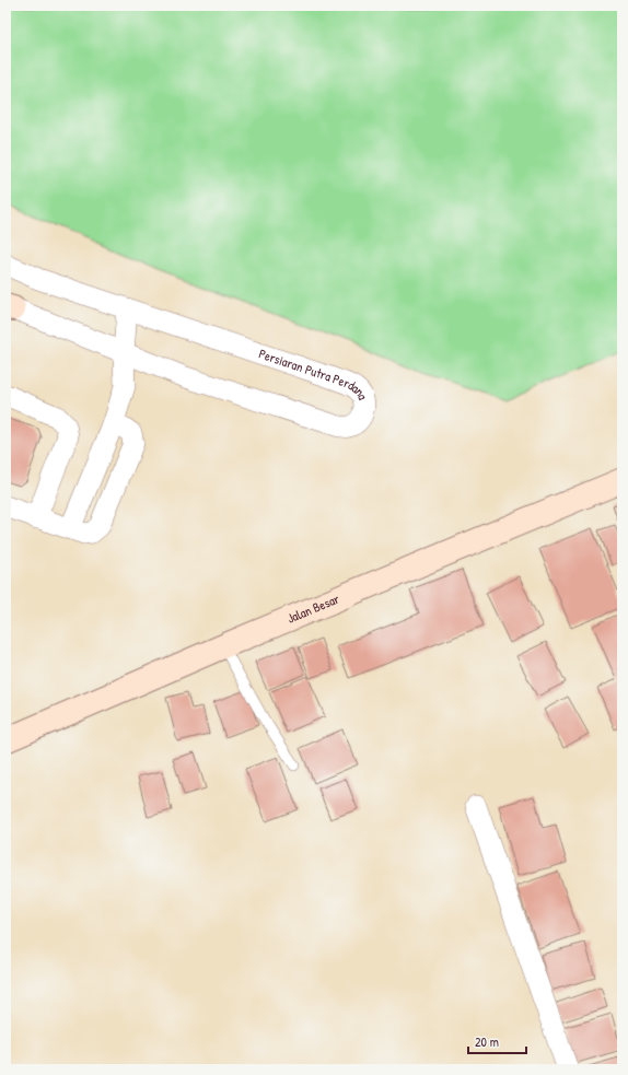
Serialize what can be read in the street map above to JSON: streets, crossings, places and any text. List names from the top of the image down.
{
  "streets": {
    "street": ["Persiaran Putra Perdana", "Jalan Besar"]
  },
  "scale_bar": "20 m"
}
